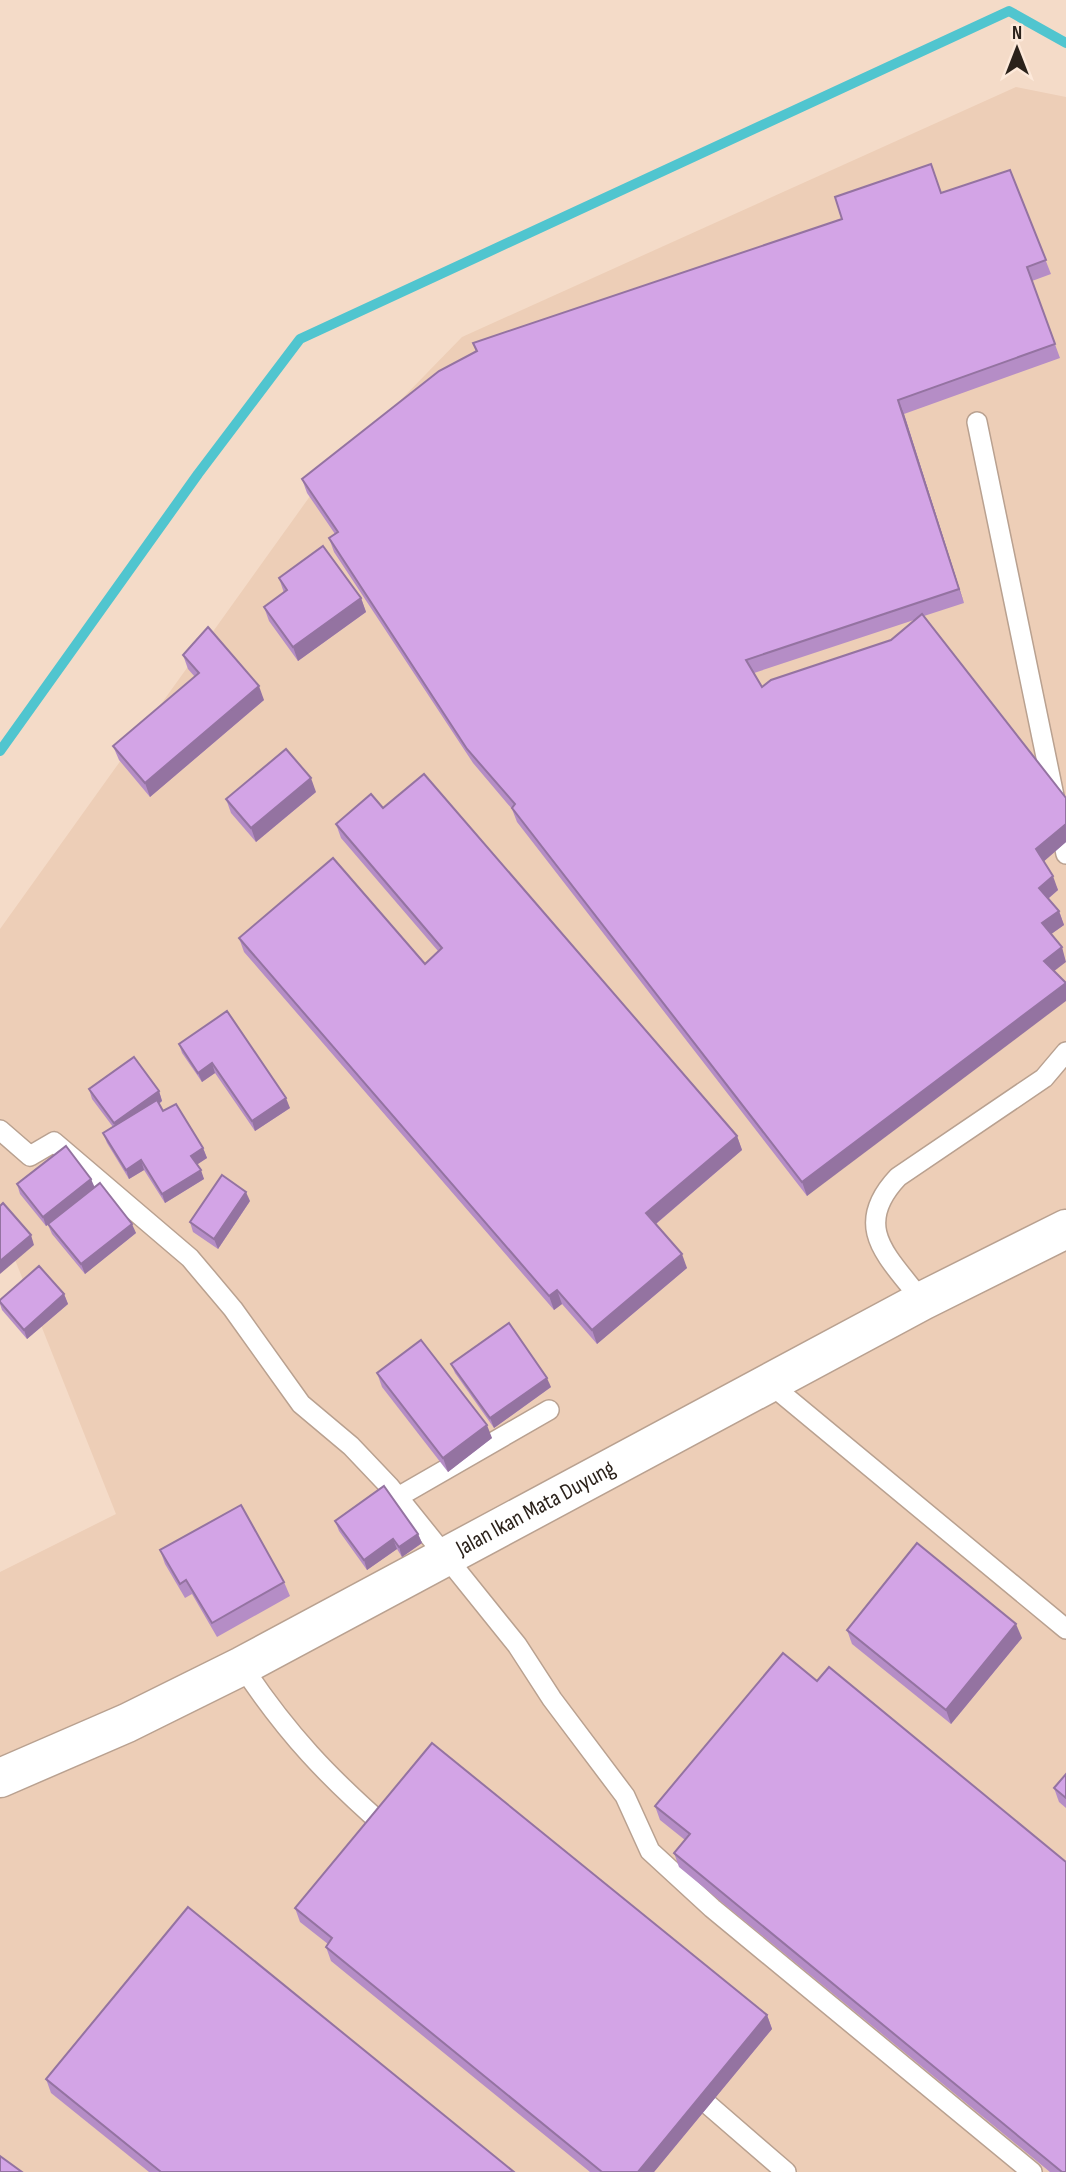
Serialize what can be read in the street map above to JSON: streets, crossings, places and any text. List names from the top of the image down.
{
  "streets": {
    "street": ["Jalan Ikan Mata Duyung"]
  },
  "north": "top"
}
